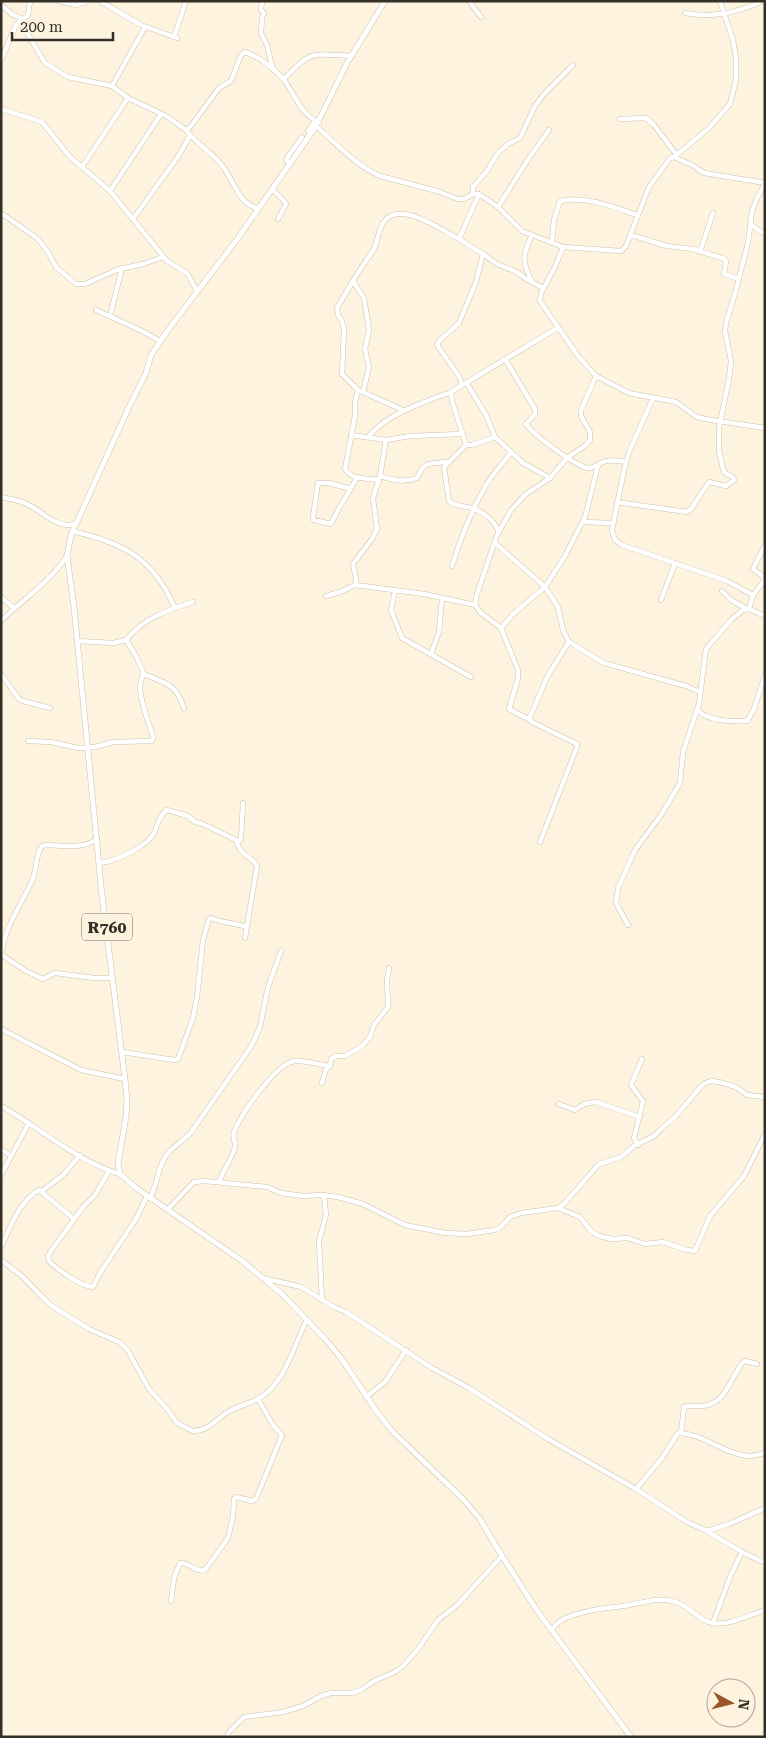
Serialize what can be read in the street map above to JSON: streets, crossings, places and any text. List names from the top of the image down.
{
  "streets": {
    "main road": ["R760"]
  },
  "scale_bar": "200 m",
  "north": "right"
}
